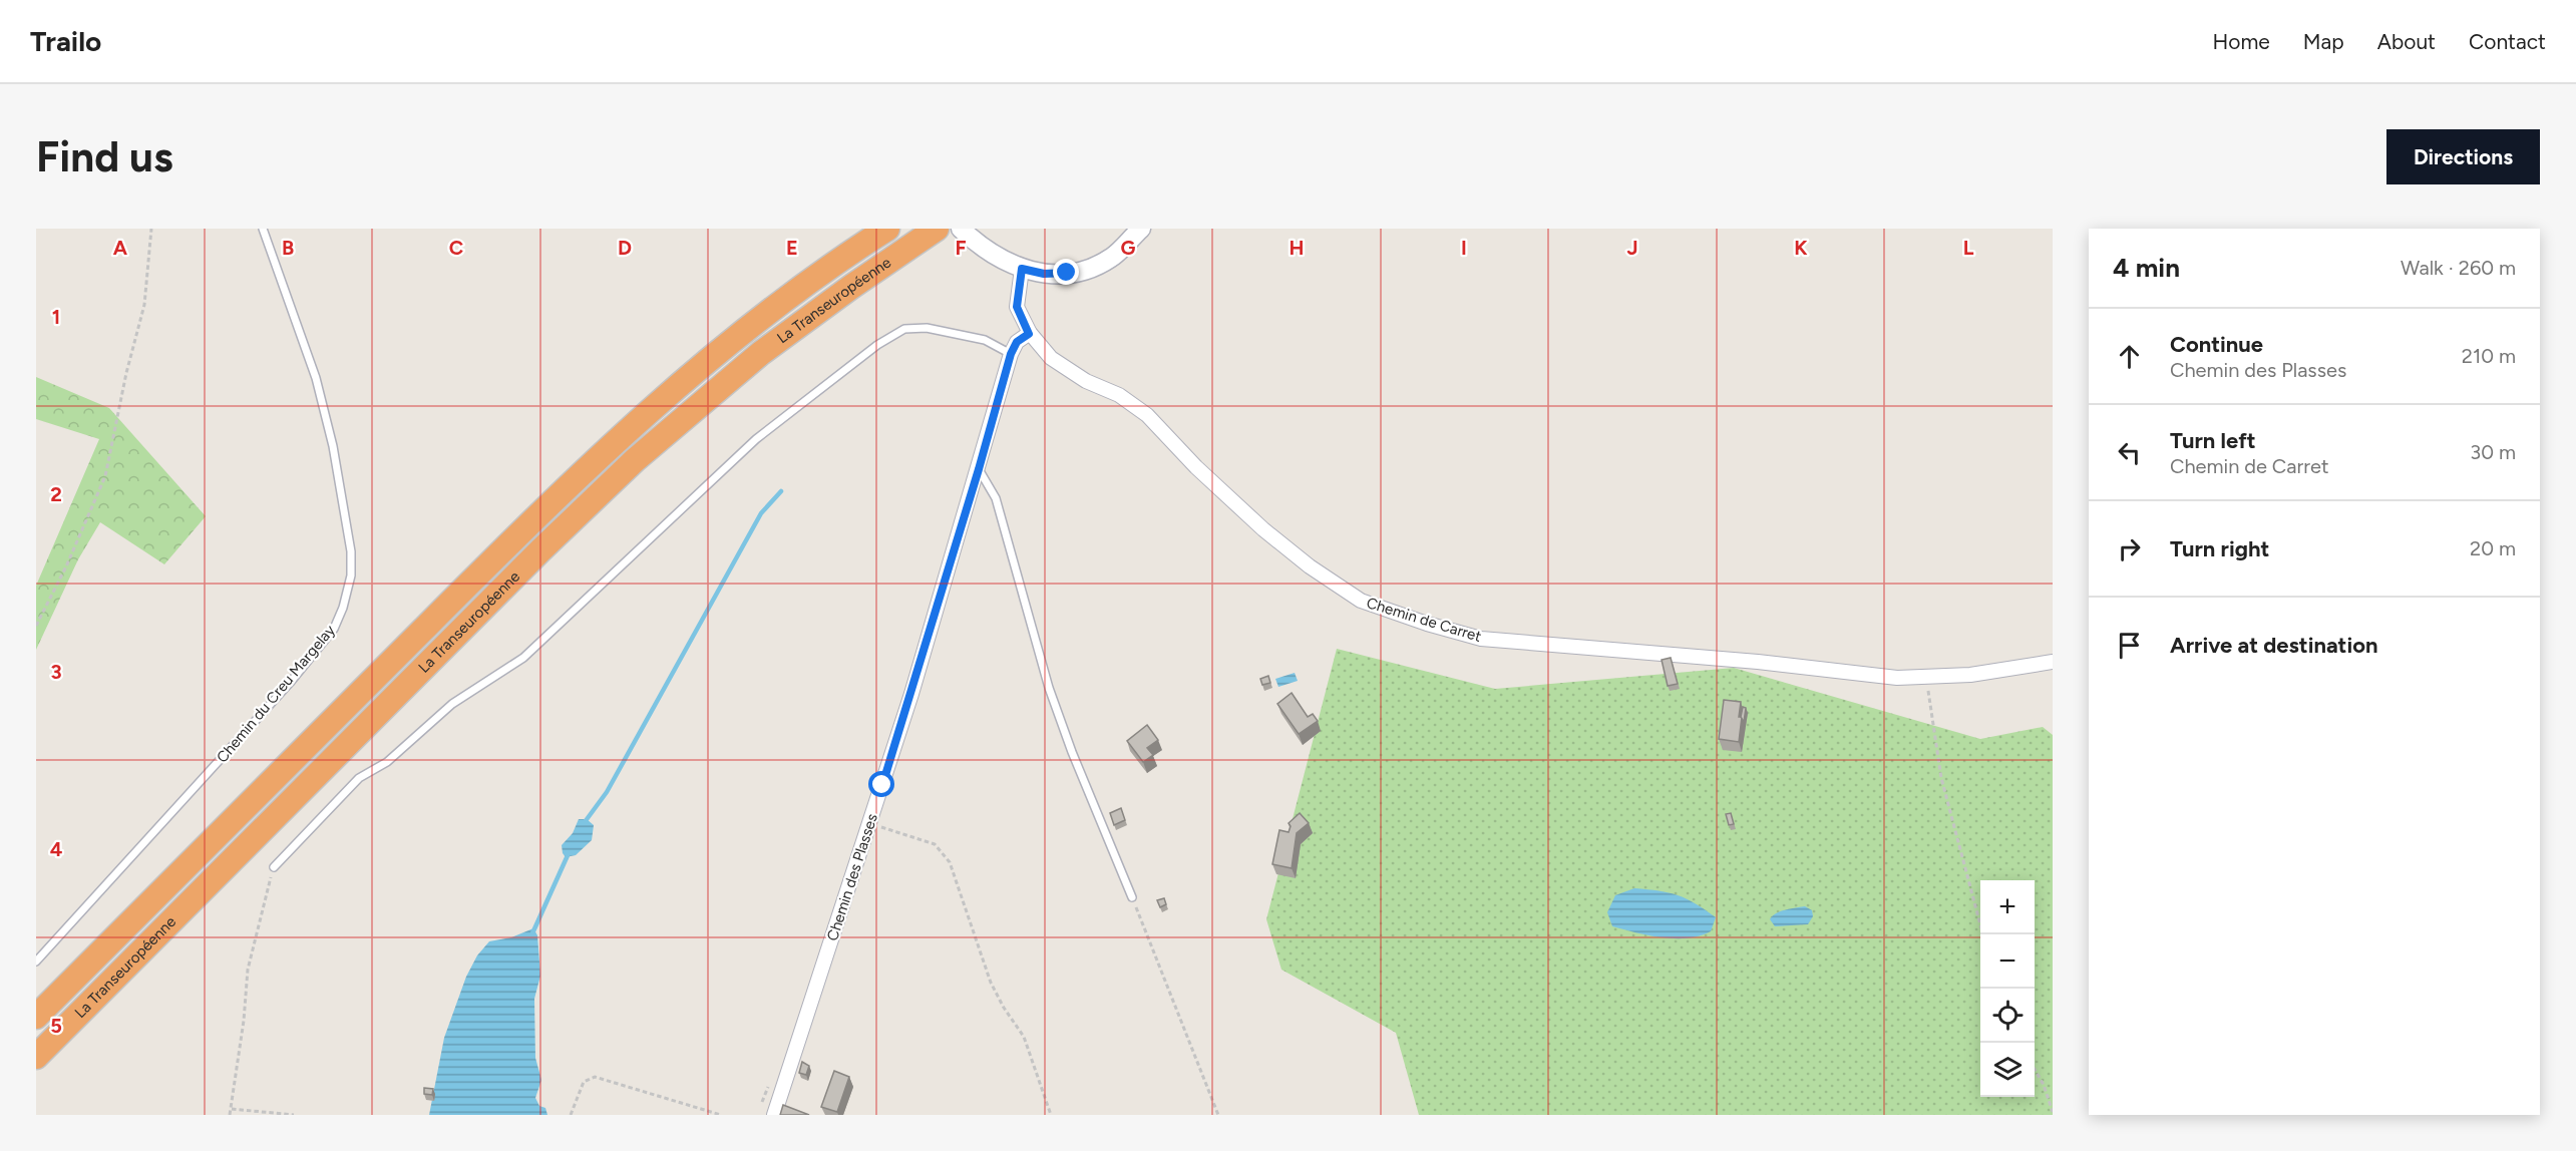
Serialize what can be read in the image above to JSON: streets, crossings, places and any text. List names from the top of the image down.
{
  "streets": {
    "highway": ["La Transeuropéenne"],
    "street": ["Chemin de Carret", "Chemin des Plasses"],
    "lane": ["Chemin du Creu Margelay"]
  },
  "crossings": [
    ["Chemin de Carret", "Chemin des Plasses"]
  ],
  "page": {
    "header": "Trailo",
    "nav": [
      "Home",
      "Map",
      "About",
      "Contact"
    ],
    "buttons": "Directions",
    "title": "Find us",
    "heading": ["4 min", "Walk · 260 m"],
    "list": [
      ["Continue", "Chemin des Plasses", "210 m"],
      ["Turn left", "Chemin de Carret", "30 m"],
      ["Turn right", "20 m"],
      "Arrive at destination"
    ],
    "map_buttons": ["+", "−"]
  },
  "grid": {
    "columns": [
      "A",
      "B",
      "C",
      "D",
      "E",
      "F",
      "G",
      "H",
      "I",
      "J",
      "K",
      "L"
    ],
    "rows": [
      "1",
      "2",
      "3",
      "4",
      "5"
    ]
  }
}
